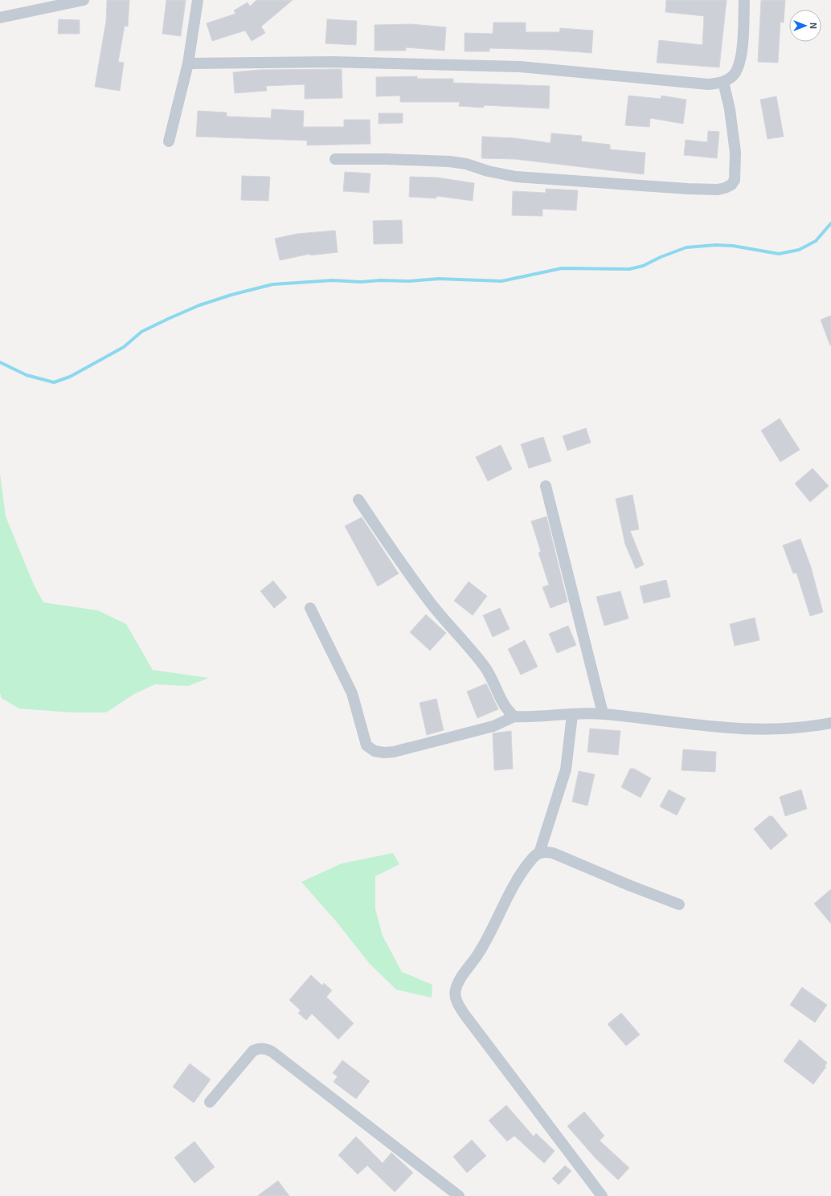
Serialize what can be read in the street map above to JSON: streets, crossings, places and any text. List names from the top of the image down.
{
  "north": "right"
}
